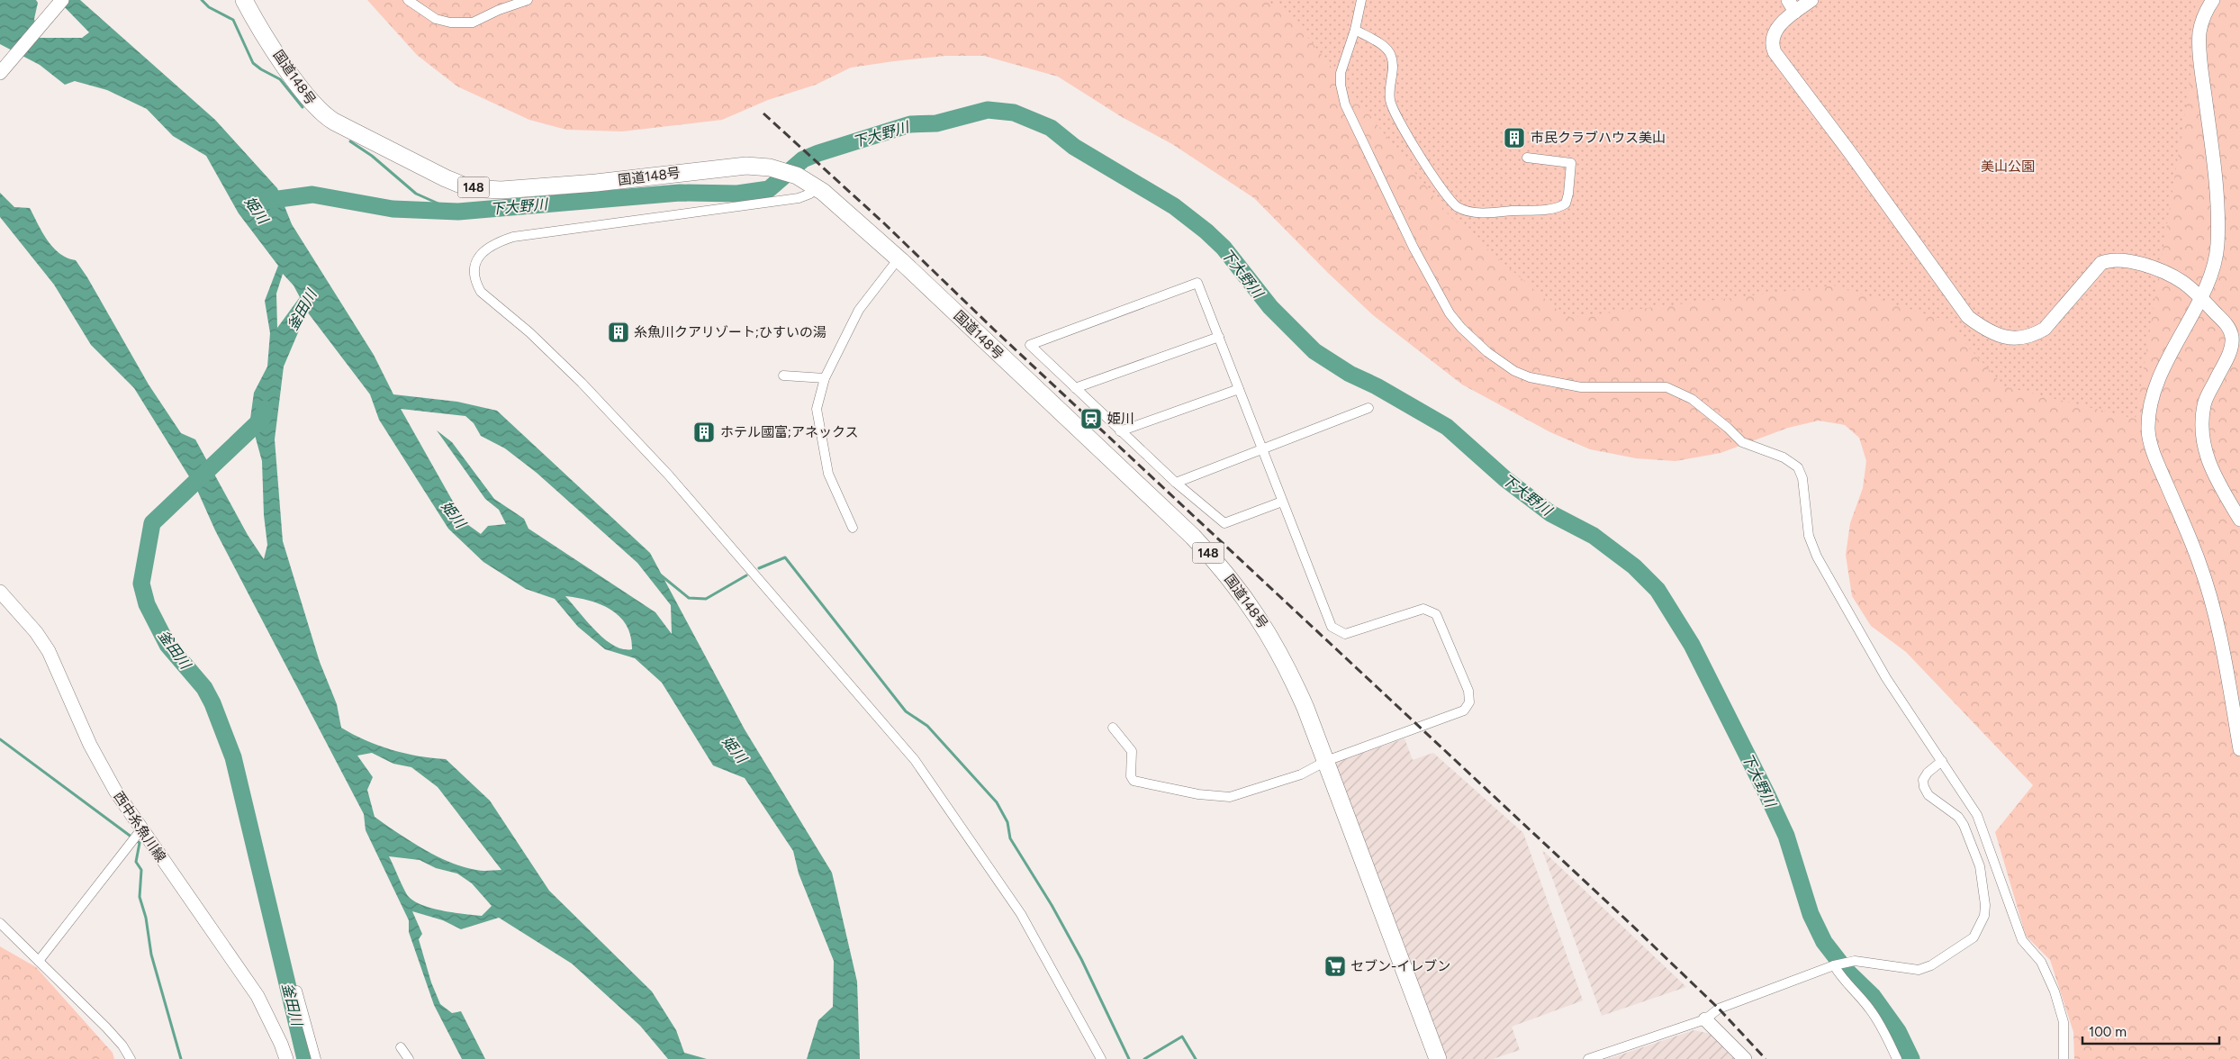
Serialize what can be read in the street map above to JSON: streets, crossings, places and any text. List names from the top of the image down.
{
  "streets": {
    "highway": ["国道148号", "148"],
    "street": ["西中糸魚川線"]
  },
  "water": ["下大野川", "姫川", "釜田川"],
  "parks": ["美山公園"],
  "places": {
    "building": ["市民クラブハウス美山", "糸魚川クアリゾート;ひすいの湯", "ホテル國富;アネックス"],
    "station": ["姫川"],
    "supermarket": ["セブン-イレブン"]
  },
  "scale_bar": "100 m"
}
